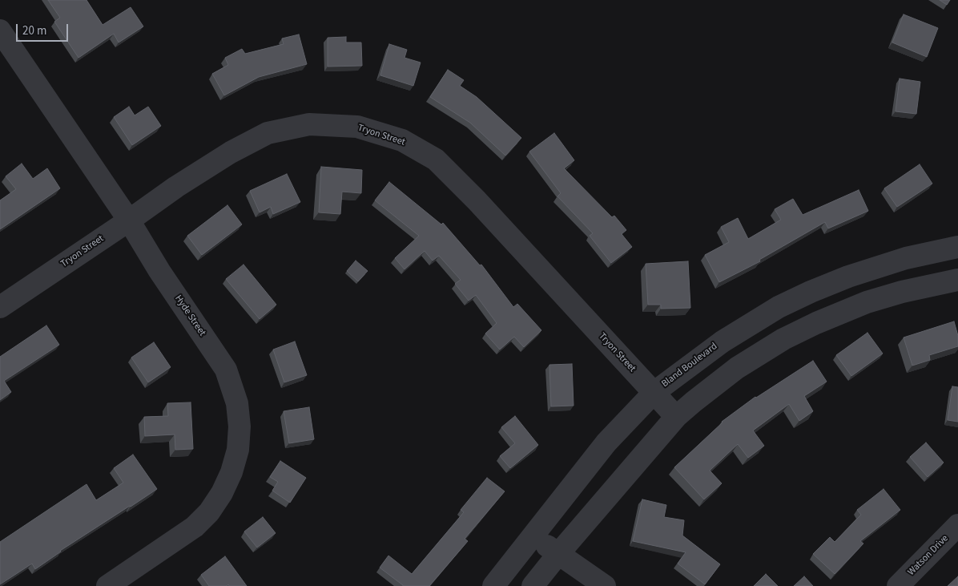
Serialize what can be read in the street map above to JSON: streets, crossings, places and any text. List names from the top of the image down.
{
  "streets": {
    "street": [
      "Tryon Street",
      "Hyde Street",
      "Bland Boulevard",
      "Watson Drive"
    ]
  },
  "crossings": [
    ["Tryon Street", "Hyde Street"],
    ["Tryon Street", "Bland Boulevard"]
  ],
  "scale_bar": "20 m"
}
